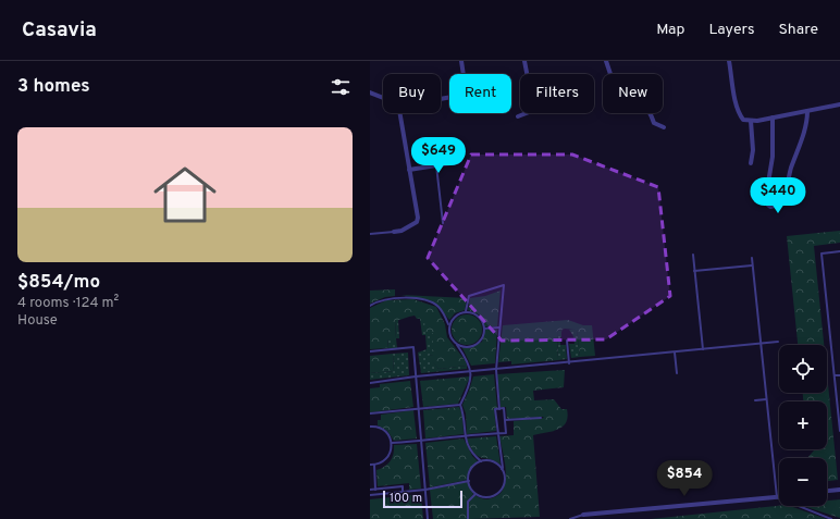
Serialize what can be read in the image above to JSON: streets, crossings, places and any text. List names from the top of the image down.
{
  "scale_bar": "100 m",
  "page": {
    "header": "Casavia",
    "nav": ["Map", "Layers", "Share"],
    "heading": "3 homes",
    "chip": [
      "Buy",
      "Rent",
      "Filters",
      "New"
    ],
    "list": [
      {
        "name": "$854/mo",
        "note": "4 rooms · 124 m² · House"
      }
    ],
    "price": ["$649", "$440", "$854"],
    "map_buttons": ["+", "−"],
    "scale": "100 m"
  }
}
